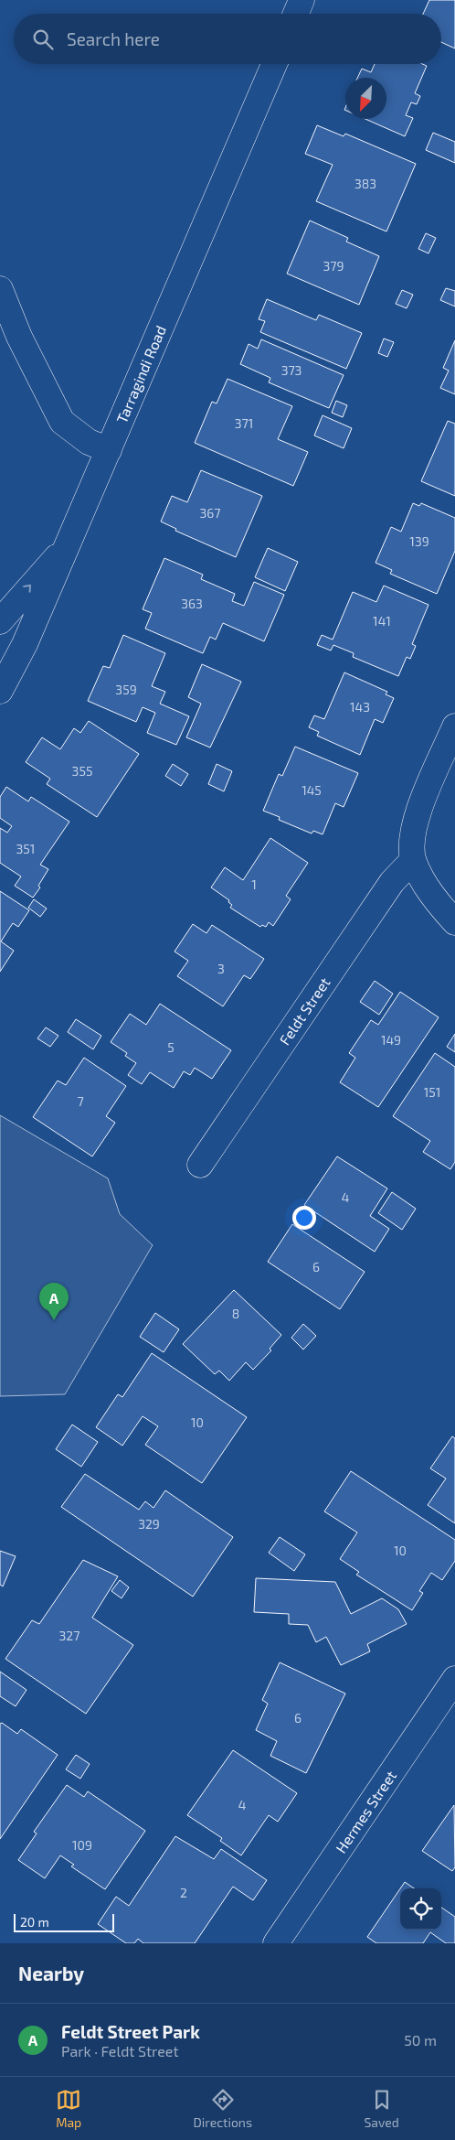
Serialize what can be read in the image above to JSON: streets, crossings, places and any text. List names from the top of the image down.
{
  "streets": {
    "street": ["Tarragindi Road", "Feldt Street", "Hermes Street"]
  },
  "house_numbers": [
    "383",
    "379",
    "373",
    "371",
    "367",
    "139",
    "363",
    "141",
    "359",
    "143",
    "355",
    "145",
    "351",
    "1",
    "3",
    "149",
    "5",
    "151",
    "7",
    "4",
    "6",
    "8",
    "10",
    "329",
    "10",
    "327",
    "6",
    "4",
    "109",
    "2"
  ],
  "scale_bar": "20 m",
  "north": "bottom left",
  "page": {
    "search": "Search here",
    "pins": "A",
    "scale": "20 m",
    "heading": "Nearby",
    "list": [
      {
        "mark": "A",
        "name": "Feldt Street Park",
        "note": "Park · Feldt Street",
        "value": "50 m"
      }
    ],
    "nav": ["Map", "Directions", "Saved"]
  }
}
